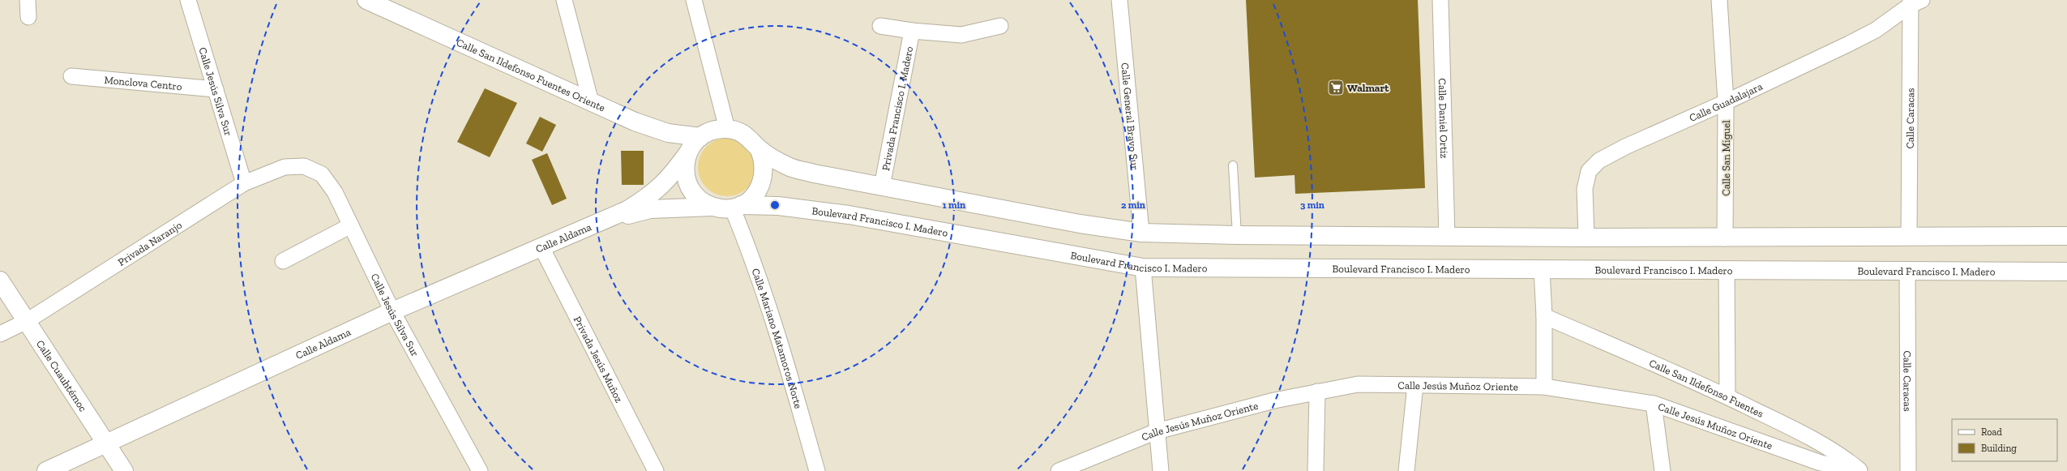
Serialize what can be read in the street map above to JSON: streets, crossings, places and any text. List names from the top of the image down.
{
  "streets": {
    "main road": [
      "Calle San Ildefonso Fuentes Oriente",
      "Boulevard Francisco I. Madero",
      "Calle Aldama",
      "Calle Cuauhtémoc"
    ],
    "street": [
      "Monclova Centro",
      "Calle Jesús Silva Sur",
      "Calle Guadalajara",
      "Privada Francisco I. Madero",
      "Calle General Bravo Sur",
      "Calle Daniel Ortiz",
      "Calle Caracas",
      "Calle San Miguel",
      "Privada Naranjo",
      "Calle Mariano Matamoros Norte",
      "Privada Jesús Muñoz",
      "Calle Jesús Muñoz Oriente",
      "Calle San Ildefonso Fuentes"
    ]
  },
  "crossings": [
    ["Calle San Ildefonso Fuentes Oriente", "Boulevard Francisco I. Madero"],
    ["Calle San Ildefonso Fuentes Oriente", "Calle Aldama"],
    ["Calle San Ildefonso Fuentes Oriente", "Calle Mariano Matamoros Norte"],
    ["Monclova Centro", "Calle Jesús Silva Sur"],
    ["Calle Jesús Silva Sur", "Calle Aldama"],
    ["Calle Jesús Silva Sur", "Privada Naranjo"],
    ["Calle Guadalajara", "Calle Caracas"],
    ["Calle Guadalajara", "Calle San Miguel"],
    ["Calle Caracas", "Boulevard Francisco I. Madero"],
    ["Boulevard Francisco I. Madero", "Calle Aldama"],
    ["Boulevard Francisco I. Madero", "Calle Mariano Matamoros Norte"],
    ["Calle Aldama", "Calle Mariano Matamoros Norte"],
    ["Calle Aldama", "Privada Jesús Muñoz"],
    ["Calle Aldama", "Calle Cuauhtémoc"],
    ["Privada Naranjo", "Calle Cuauhtémoc"],
    ["Calle Jesús Muñoz Oriente", "Calle San Ildefonso Fuentes"]
  ],
  "places": {
    "supermarket": ["Walmart"]
  },
  "legend": ["Road", "Building"],
  "rings": ["1 min", "2 min", "3 min"]
}
